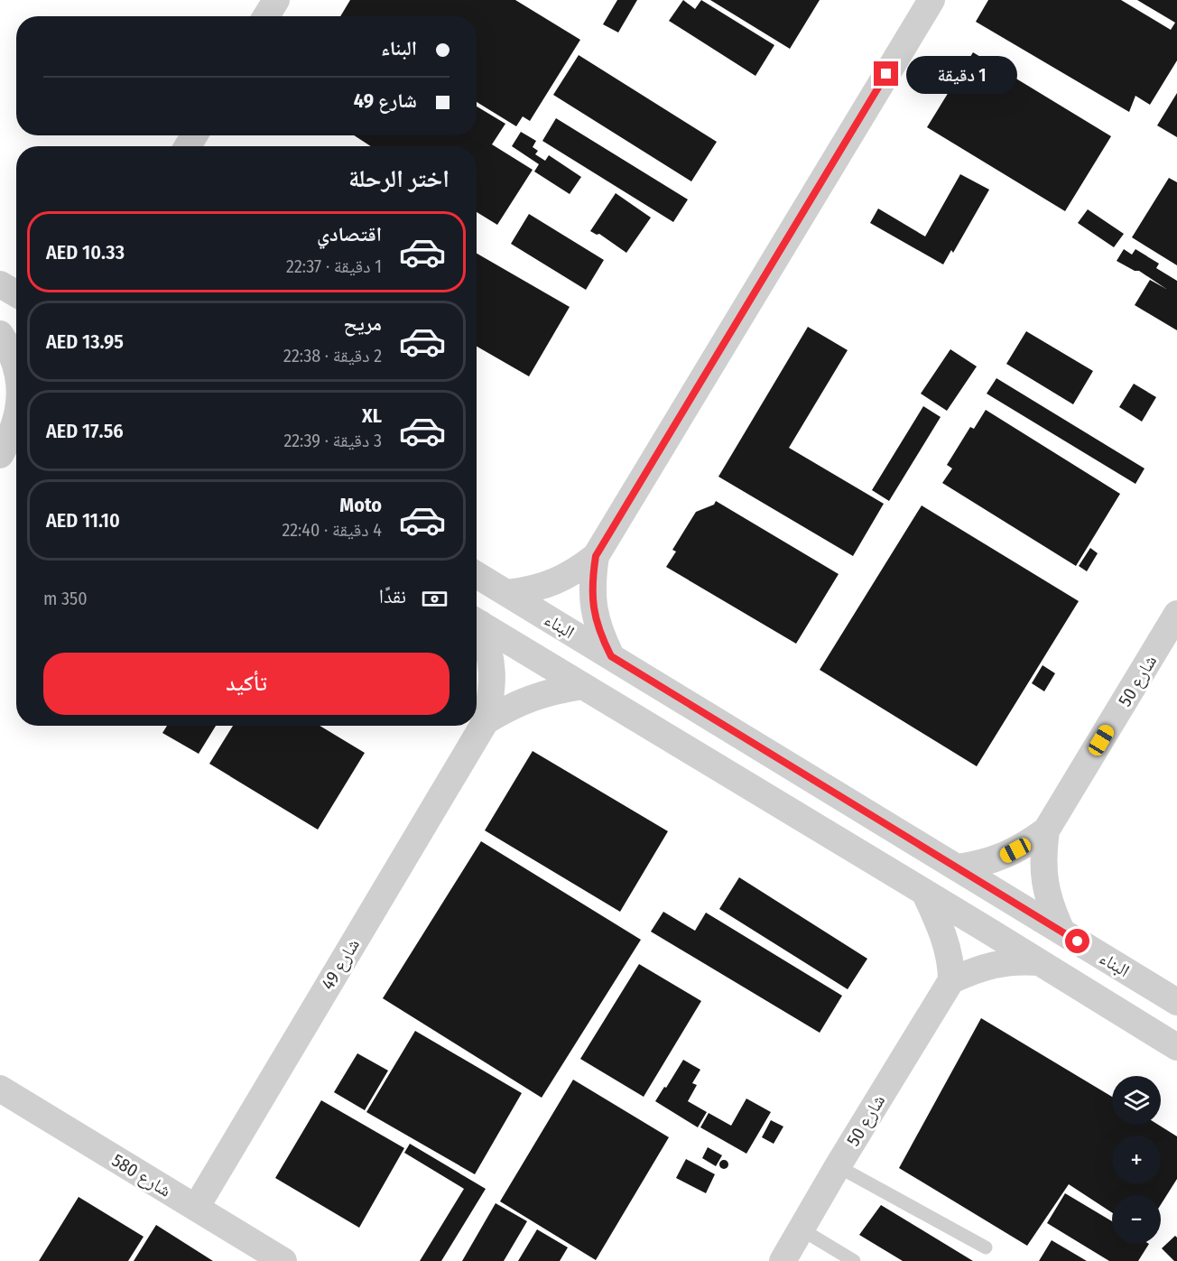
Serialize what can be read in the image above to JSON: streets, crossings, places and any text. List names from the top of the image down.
{
  "streets": {
    "street": [
      "البناء",
      "شارع 50",
      "شارع 49",
      "شارع 580"
    ]
  },
  "crossings": [
    ["البناء", "شارع 50"],
    ["شارع 49", "شارع 580"]
  ],
  "page": {
    "banner": ["البناء", "شارع 49"],
    "bubble": "1 دقيقة",
    "heading": "اختر الرحلة",
    "list": [
      {
        "name": "اقتصادي",
        "note": "1 دقيقة · 22:37",
        "value": "AED 10.33"
      },
      {
        "name": "مريح",
        "note": "2 دقيقة · 22:38",
        "value": "AED 13.95"
      },
      {
        "name": "XL",
        "note": "3 دقيقة · 22:39",
        "value": "AED 17.56"
      },
      {
        "name": "Moto",
        "note": "4 دقيقة · 22:40",
        "value": "AED 11.10"
      }
    ],
    "pay": ["نقدًا", "350 m"],
    "buttons": "تأكيد",
    "map_buttons": ["+", "−"]
  }
}
